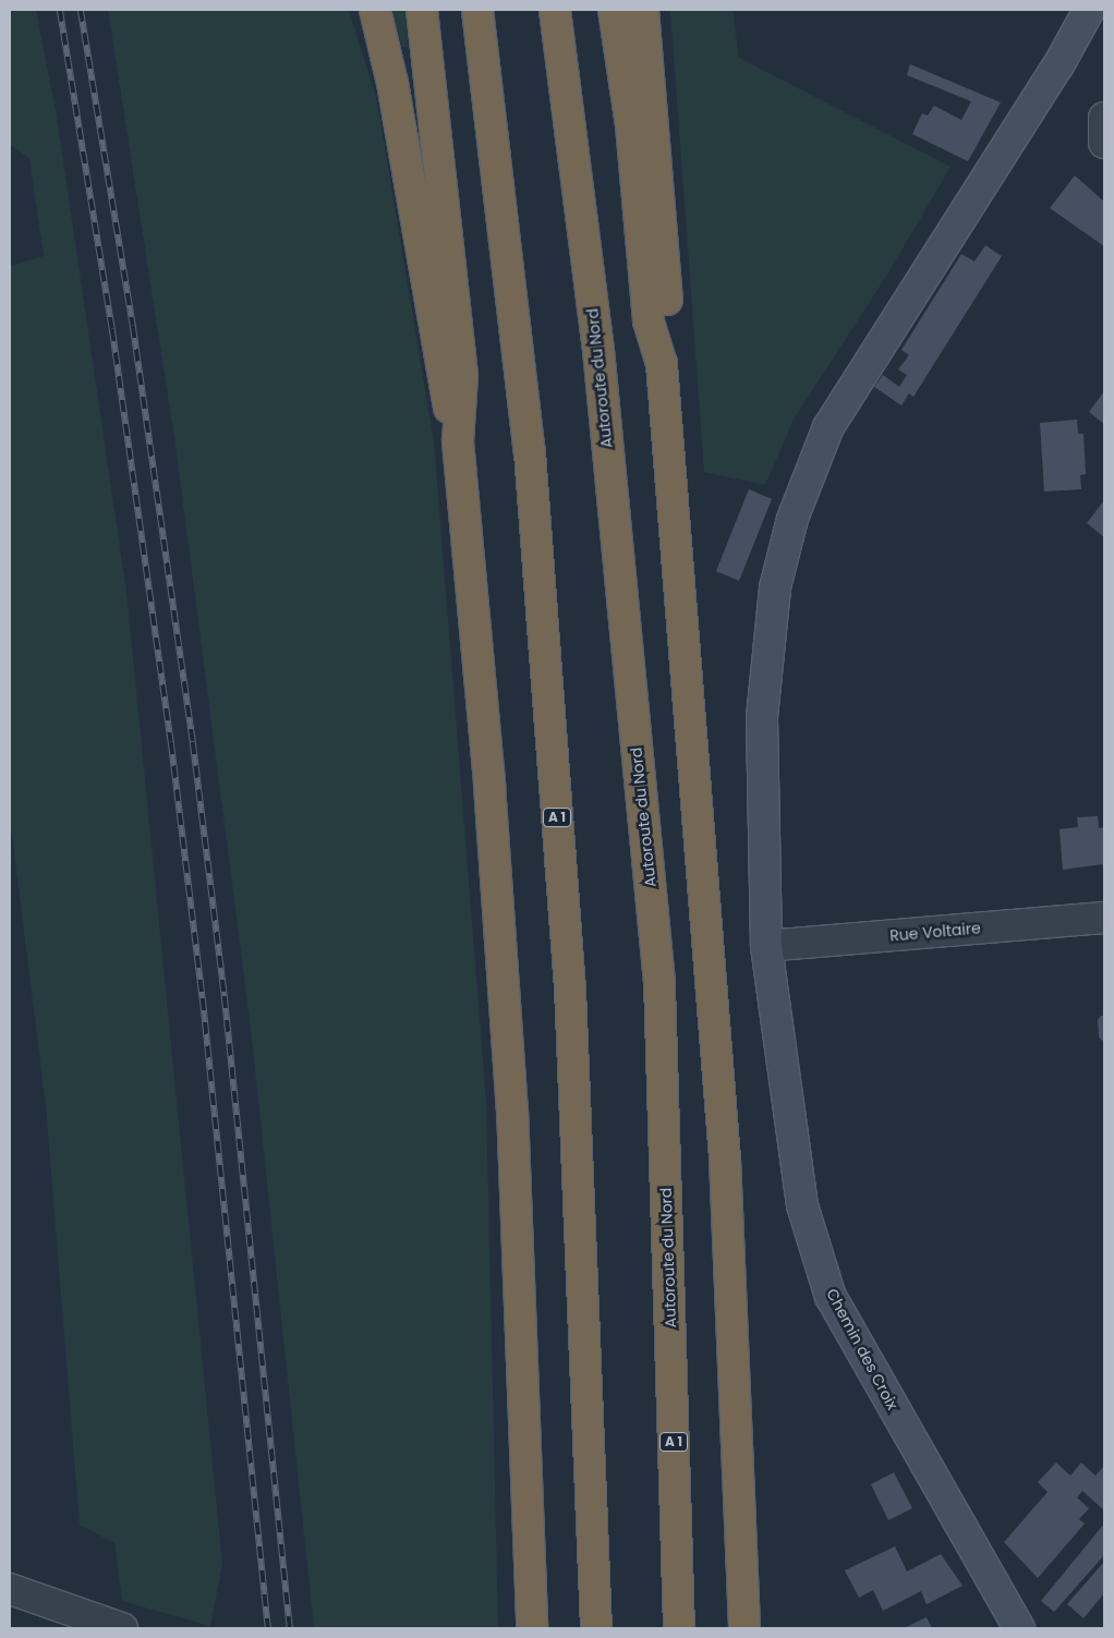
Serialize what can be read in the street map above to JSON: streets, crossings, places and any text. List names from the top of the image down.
{
  "streets": {
    "highway": ["Autoroute du Nord", "A 1"],
    "main road": ["Chemin des Croix"],
    "street": ["Rue Voltaire"]
  },
  "crossings": [
    ["Rue Voltaire", "Chemin des Croix"]
  ]
}
